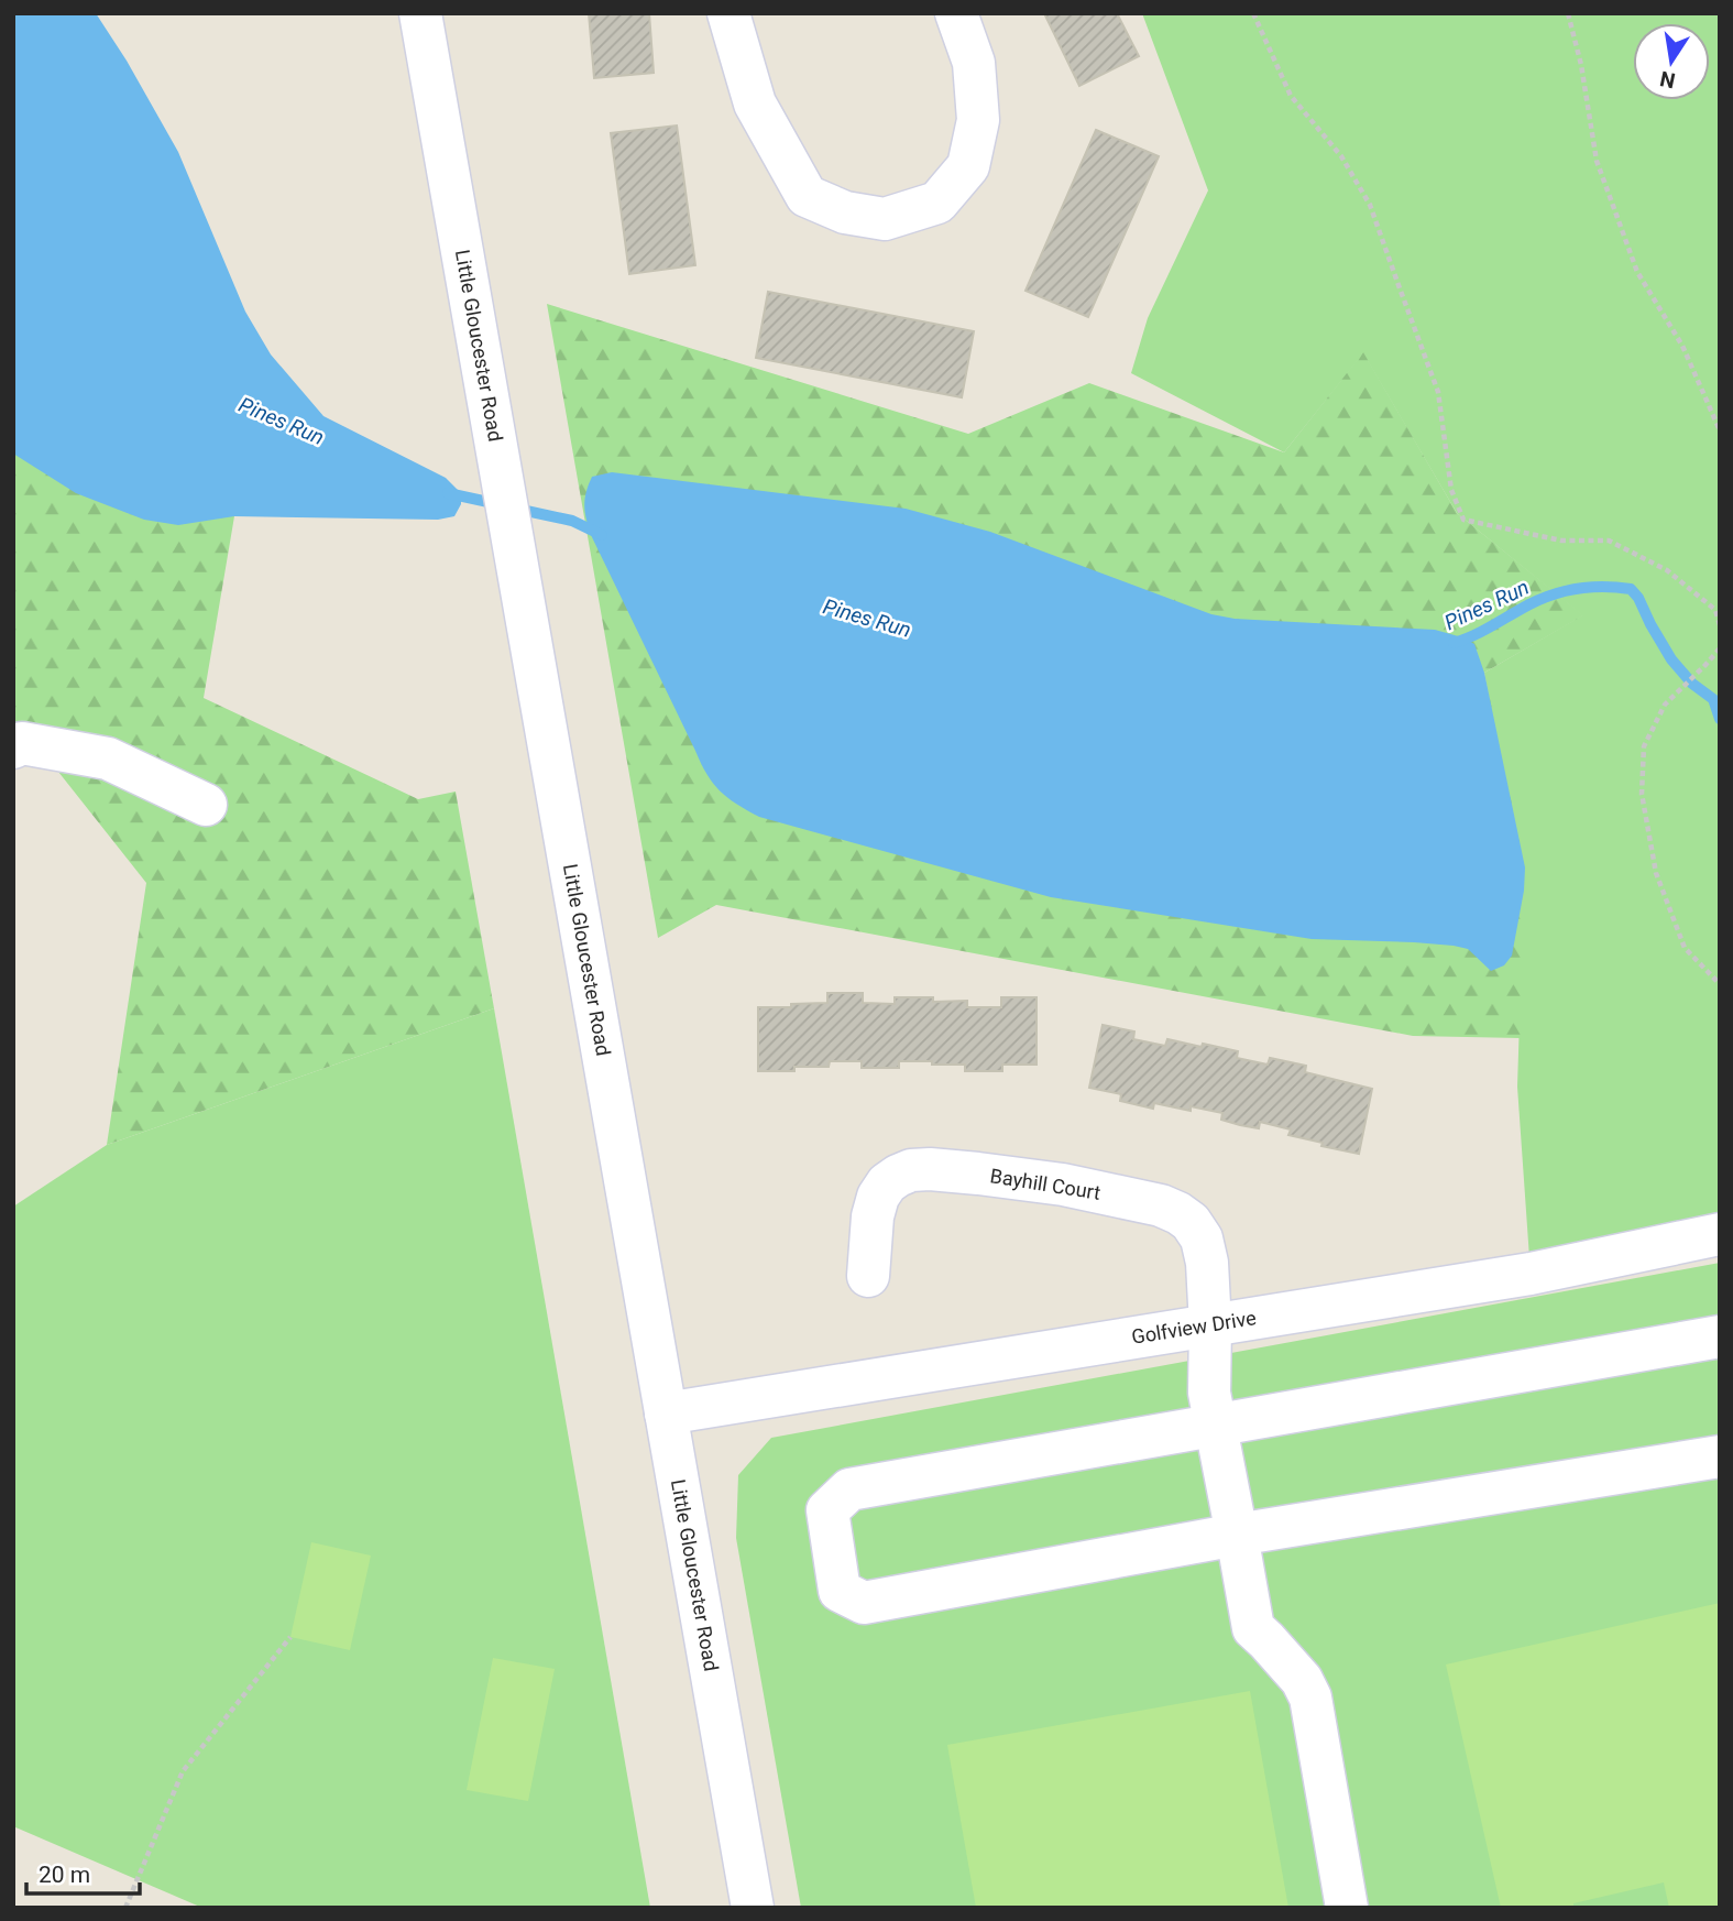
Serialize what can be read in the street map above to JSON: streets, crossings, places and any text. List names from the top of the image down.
{
  "streets": {
    "street": ["Little Gloucester Road", "Bayhill Court", "Golfview Drive"]
  },
  "crossings": [
    ["Little Gloucester Road", "Golfview Drive"],
    ["Bayhill Court", "Golfview Drive"]
  ],
  "water": ["Pines Run"],
  "scale_bar": "20 m",
  "north": "bottom"
}
